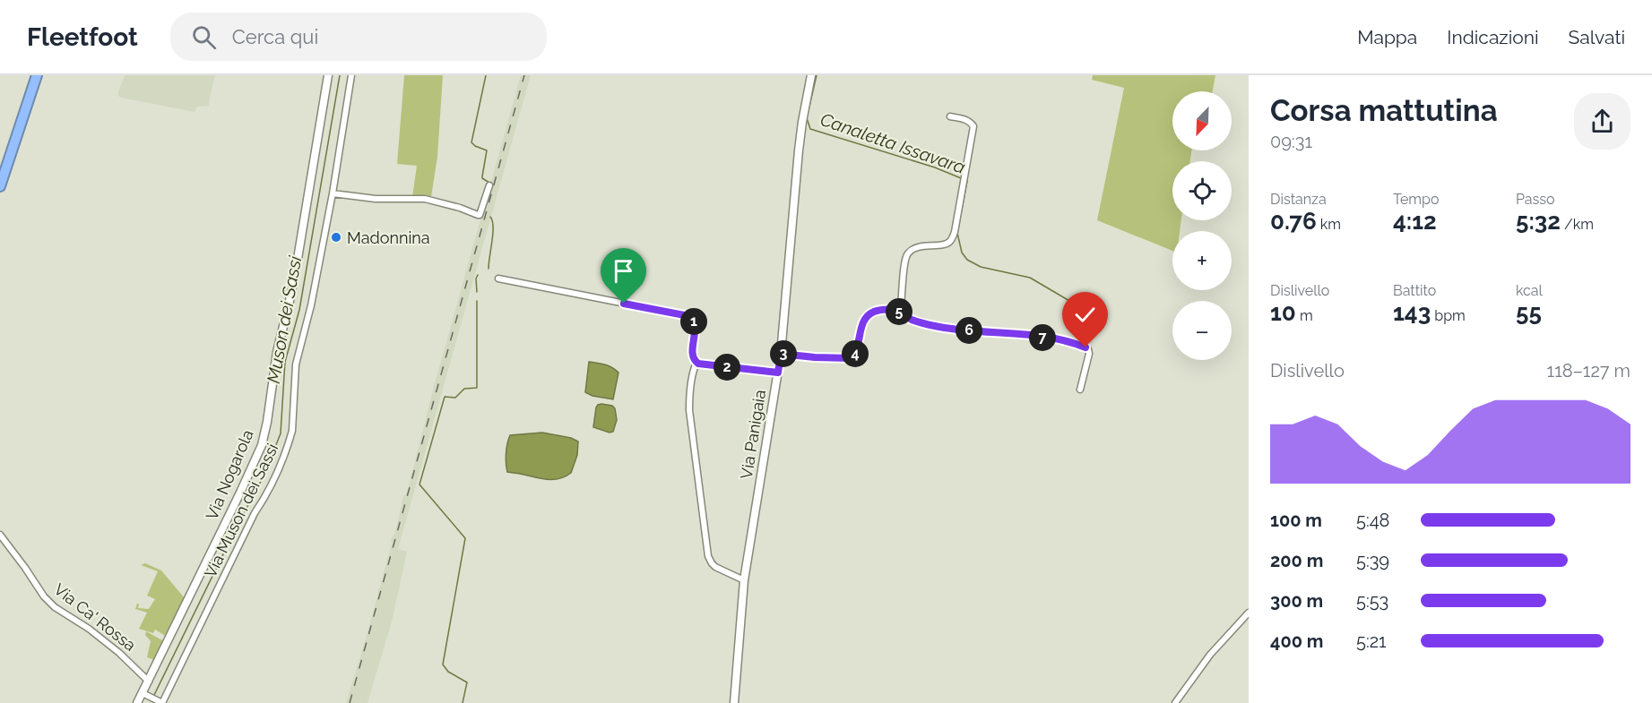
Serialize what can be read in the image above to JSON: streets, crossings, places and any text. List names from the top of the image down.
{
  "streets": {
    "street": [
      "Via Panigaia",
      "Via Nogarola",
      "Via Muson dei Sassi",
      "Via Ca' Rossa"
    ]
  },
  "crossings": [
    ["Via Nogarola", "Via Ca' Rossa"]
  ],
  "water": ["Canaletta Issavara", "Muson dei Sassi"],
  "places": ["Madonnina"],
  "north": "bottom left",
  "page": {
    "header": "Fleetfoot",
    "search": "Cerca qui",
    "nav": ["Mappa", "Indicazioni", "Salvati"],
    "heading": ["Corsa mattutina", "09:31"],
    "map_buttons": ["+", "−"],
    "stats": [
      ["Distanza", "0.76 km"],
      ["Tempo", "4:12"],
      ["Passo", "5:32 /km"],
      ["Dislivello", "10 m"],
      ["Battito", "143 bpm"],
      ["kcal", "55"]
    ],
    "pins": [
      "5",
      "1",
      "6",
      "7",
      "3",
      "4",
      "2"
    ],
    "chart": ["Dislivello", "118–127 m"],
    "list": [
      {
        "name": "100 m",
        "note": "5:48"
      },
      {
        "name": "200 m",
        "note": "5:39"
      },
      {
        "name": "300 m",
        "note": "5:53"
      },
      {
        "name": "400 m",
        "note": "5:21"
      }
    ]
  }
}
